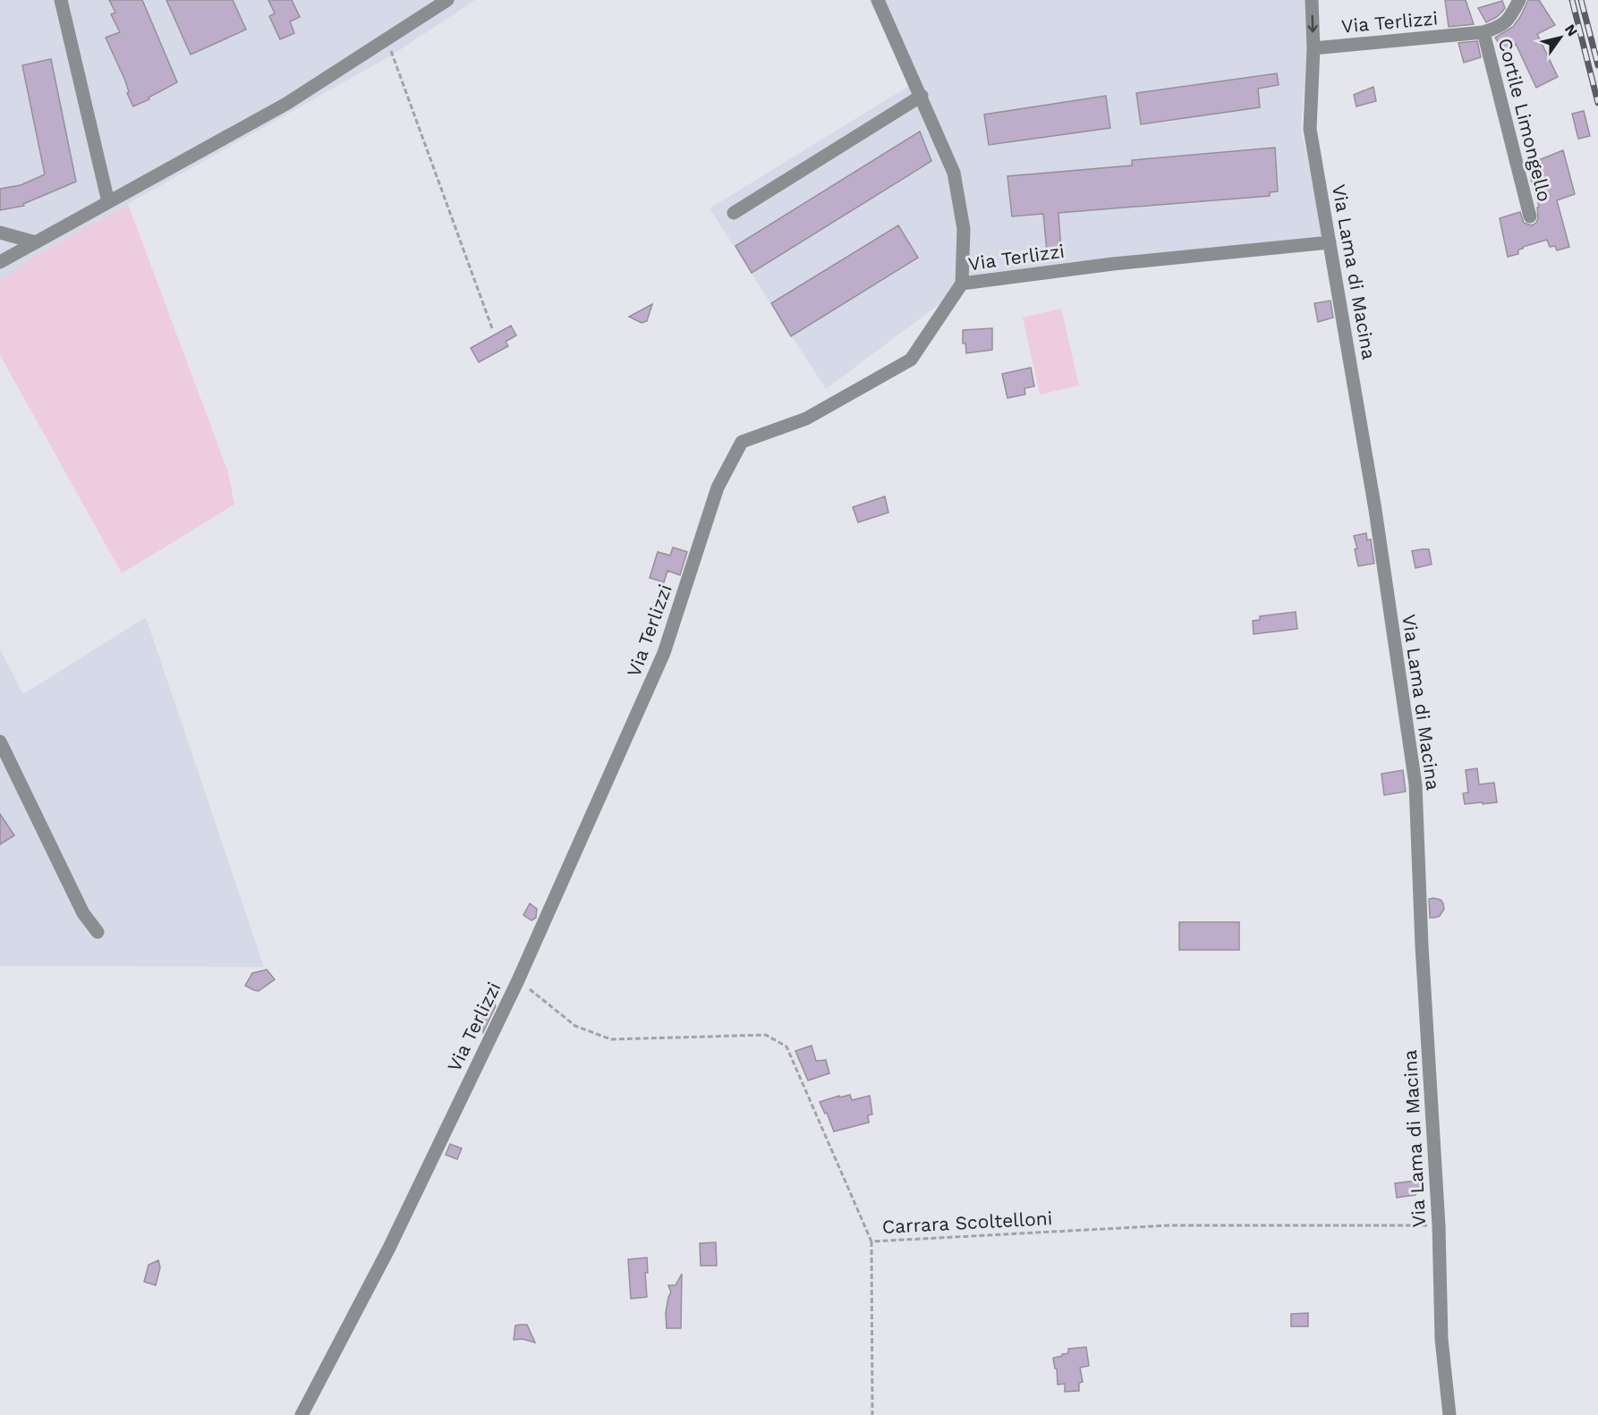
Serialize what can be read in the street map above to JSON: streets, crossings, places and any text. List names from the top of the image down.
{
  "streets": {
    "street": ["Via Terlizzi", "Cortile Limongello", "Via Lama di Macina"],
    "path": ["Carrara Scoltelloni"]
  },
  "crossings": [
    ["Via Terlizzi", "Cortile Limongello"],
    ["Via Terlizzi", "Via Lama di Macina"],
    ["Via Terlizzi", "Carrara Scoltelloni"],
    ["Via Lama di Macina", "Carrara Scoltelloni"]
  ],
  "north": "top right"
}
